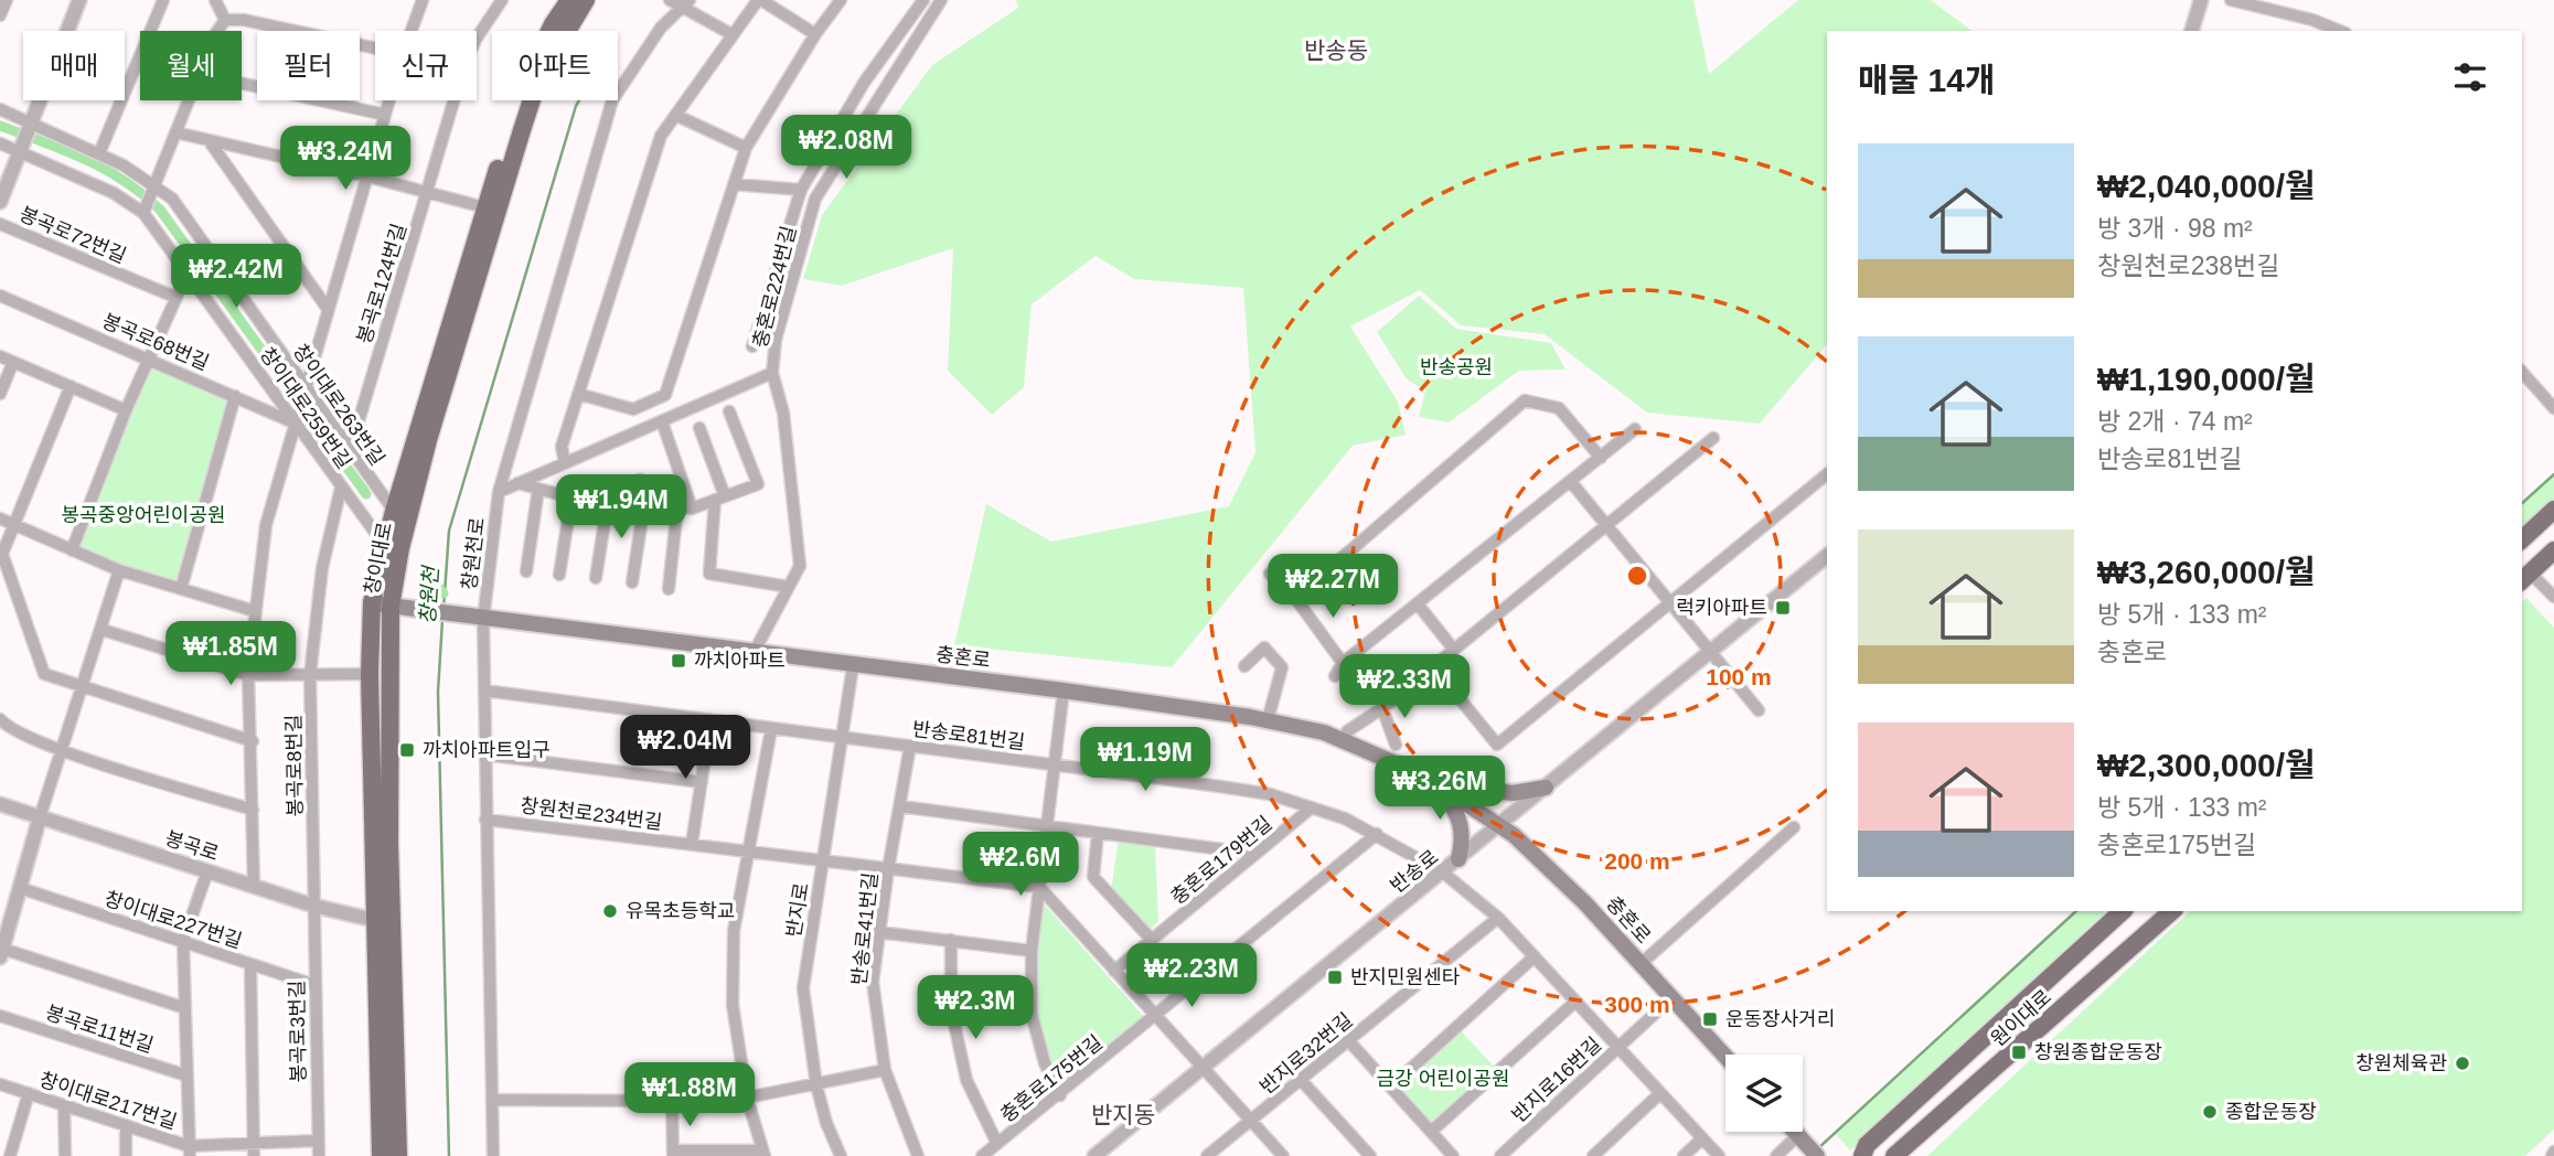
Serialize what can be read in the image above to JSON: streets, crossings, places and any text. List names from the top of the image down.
{
  "streets": {
    "main road": ["창이대로", "충혼로", "원이대로"],
    "street": [
      "봉곡로72번길",
      "봉곡로124번길",
      "충혼로224번길",
      "봉곡로68번길",
      "창이대로263번길",
      "창이대로259번길",
      "창원천로",
      "반송로81번길",
      "봉곡로8번길",
      "창원천로234번길",
      "봉곡로",
      "충혼로179번길",
      "반송로",
      "반지로",
      "창이대로227번길",
      "반송로41번길",
      "봉곡로11번길",
      "봉곡로3번길",
      "반지로32번길",
      "충혼로175번길",
      "반지로16번길",
      "창이대로217번길"
    ]
  },
  "crossings": [
    ["봉곡로124번길", "창이대로263번길"],
    ["충혼로224번길", "충혼로"],
    ["봉곡로68번길", "창이대로259번길"],
    ["창이대로263번길", "창이대로"],
    ["창이대로259번길", "창이대로"],
    ["창이대로259번길", "봉곡로8번길"],
    ["창원천로", "충혼로"],
    ["창원천로", "반송로81번길"],
    ["창원천로", "창원천로234번길"],
    ["창이대로", "충혼로"],
    ["창이대로", "봉곡로"],
    ["충혼로", "반송로"],
    ["충혼로", "반지로"],
    ["충혼로", "반지로16번길"],
    ["반송로81번길", "충혼로179번길"],
    ["반송로81번길", "반송로"],
    ["반송로81번길", "반지로"],
    ["반송로81번길", "반송로41번길"],
    ["반송로81번길", "반지로32번길"],
    ["반송로81번길", "충혼로175번길"],
    ["반송로81번길", "반지로16번길"],
    ["봉곡로8번길", "봉곡로"],
    ["봉곡로8번길", "봉곡로3번길"],
    ["창원천로234번길", "반지로"],
    ["창원천로234번길", "반송로41번길"],
    ["봉곡로", "봉곡로3번길"],
    ["창이대로227번길", "봉곡로3번길"],
    ["봉곡로3번길", "창이대로217번길"]
  ],
  "districts": ["반송동", "반지동"],
  "water": ["창원천"],
  "parks": ["반송공원", "봉곡중앙어린이공원", "금강 어린이공원"],
  "places": {
    "transit": [
      "럭키아파트",
      "까치아파트",
      "까치아파트입구",
      "반지민원센타",
      "운동장사거리",
      "창원종합운동장"
    ],
    "other": ["유목초등학교", "창원체육관", "종합운동장"]
  },
  "page": {
    "chip": [
      "매매",
      "월세",
      "필터",
      "신규",
      "아파트"
    ],
    "heading": "매물 14개",
    "price": [
      "₩2.08M",
      "₩3.24M",
      "₩2.42M",
      "₩1.94M",
      "₩2.27M",
      "₩1.85M",
      "₩2.33M",
      "₩2.04M",
      "₩1.19M",
      "₩3.26M",
      "₩2.6M",
      "₩2.23M",
      "₩2.3M",
      "₩1.88M"
    ],
    "list": [
      {
        "name": "₩2,040,000/월",
        "note": "방 3개 · 98 m² · 창원천로238번길"
      },
      {
        "name": "₩1,190,000/월",
        "note": "방 2개 · 74 m² · 반송로81번길"
      },
      {
        "name": "₩3,260,000/월",
        "note": "방 5개 · 133 m² · 충혼로"
      },
      {
        "name": "₩2,300,000/월",
        "note": "방 5개 · 133 m² · 충혼로175번길"
      }
    ]
  },
  "rings": ["100 m", "200 m", "300 m"]
}
